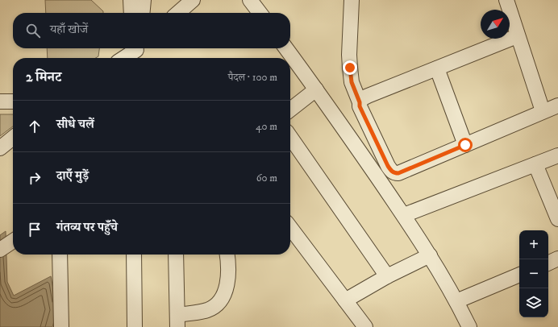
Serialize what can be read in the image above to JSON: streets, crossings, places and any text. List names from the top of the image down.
{
  "north": "top right",
  "page": {
    "search": "यहाँ खोजें",
    "heading": ["2 मिनट", "पैदल · 100 m"],
    "list": [
      ["सीधे चलें", "40 m"],
      ["दाएँ मुड़ें", "60 m"],
      "गंतव्य पर पहुँचे"
    ],
    "map_buttons": ["+", "−"]
  }
}
